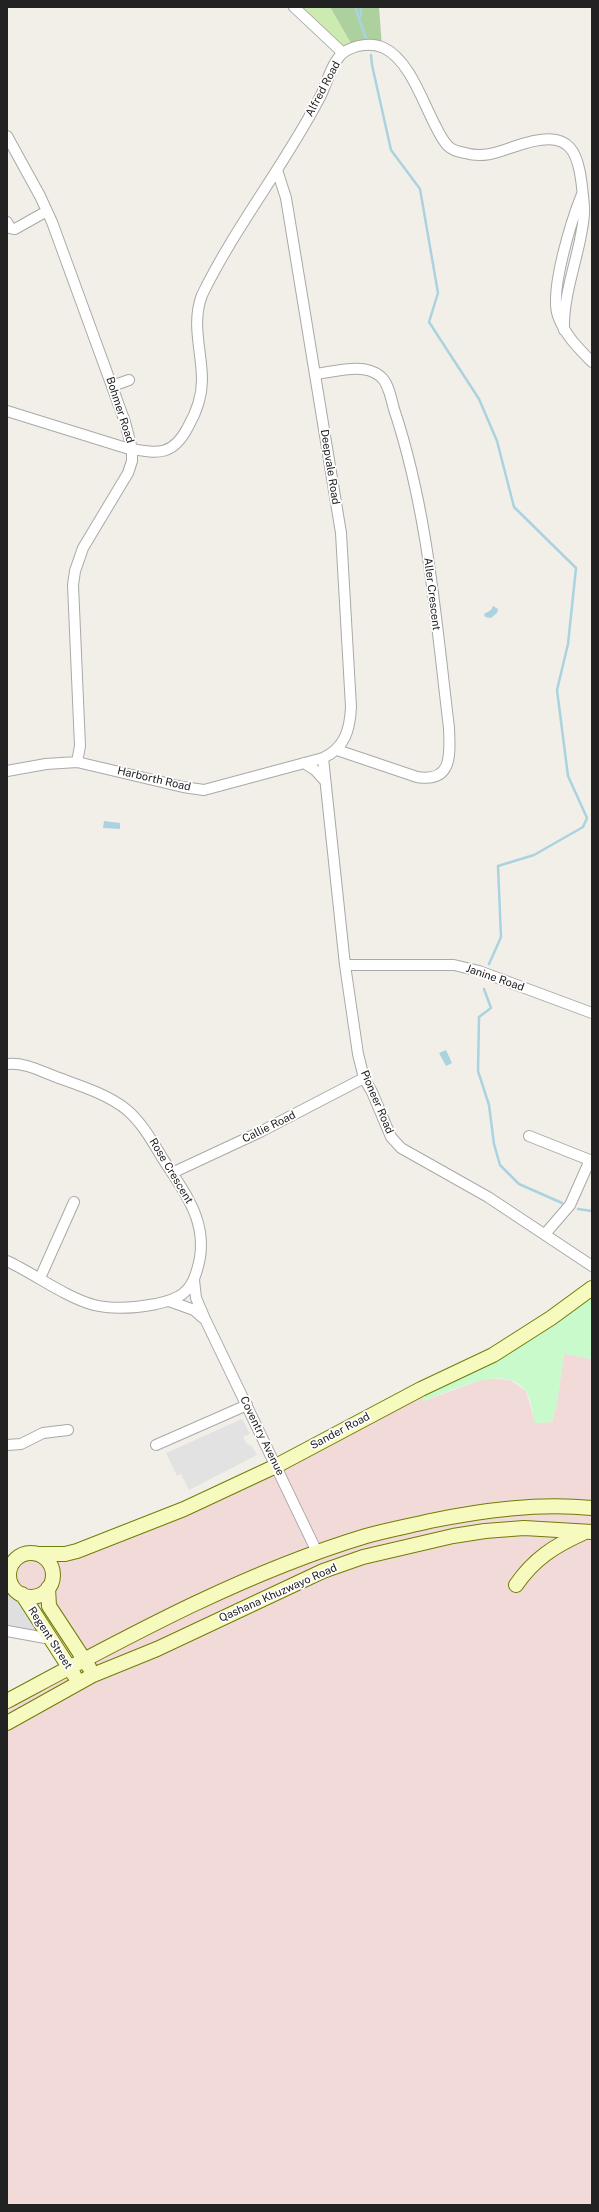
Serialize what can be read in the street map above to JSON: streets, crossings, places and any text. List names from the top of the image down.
{
  "streets": {
    "main road": ["Sander Road", "Qashana Khuzwayo Road", "Regent Street"],
    "street": [
      "Alfred Road",
      "Bohmer Road",
      "Deepvale Road",
      "Aller Crescent",
      "Harborth Road",
      "Janine Road",
      "Pioneer Road",
      "Callie Road",
      "Rose Crescent",
      "Coventry Avenue"
    ]
  },
  "crossings": [
    ["Alfred Road", "Bohmer Road"],
    ["Alfred Road", "Deepvale Road"],
    ["Bohmer Road", "Harborth Road"],
    ["Deepvale Road", "Aller Crescent"],
    ["Deepvale Road", "Harborth Road"],
    ["Deepvale Road", "Pioneer Road"],
    ["Harborth Road", "Pioneer Road"],
    ["Janine Road", "Pioneer Road"],
    ["Pioneer Road", "Callie Road"],
    ["Callie Road", "Rose Crescent"],
    ["Rose Crescent", "Coventry Avenue"],
    ["Sander Road", "Coventry Avenue"],
    ["Sander Road", "Regent Street"],
    ["Coventry Avenue", "Qashana Khuzwayo Road"],
    ["Qashana Khuzwayo Road", "Regent Street"]
  ]
}
